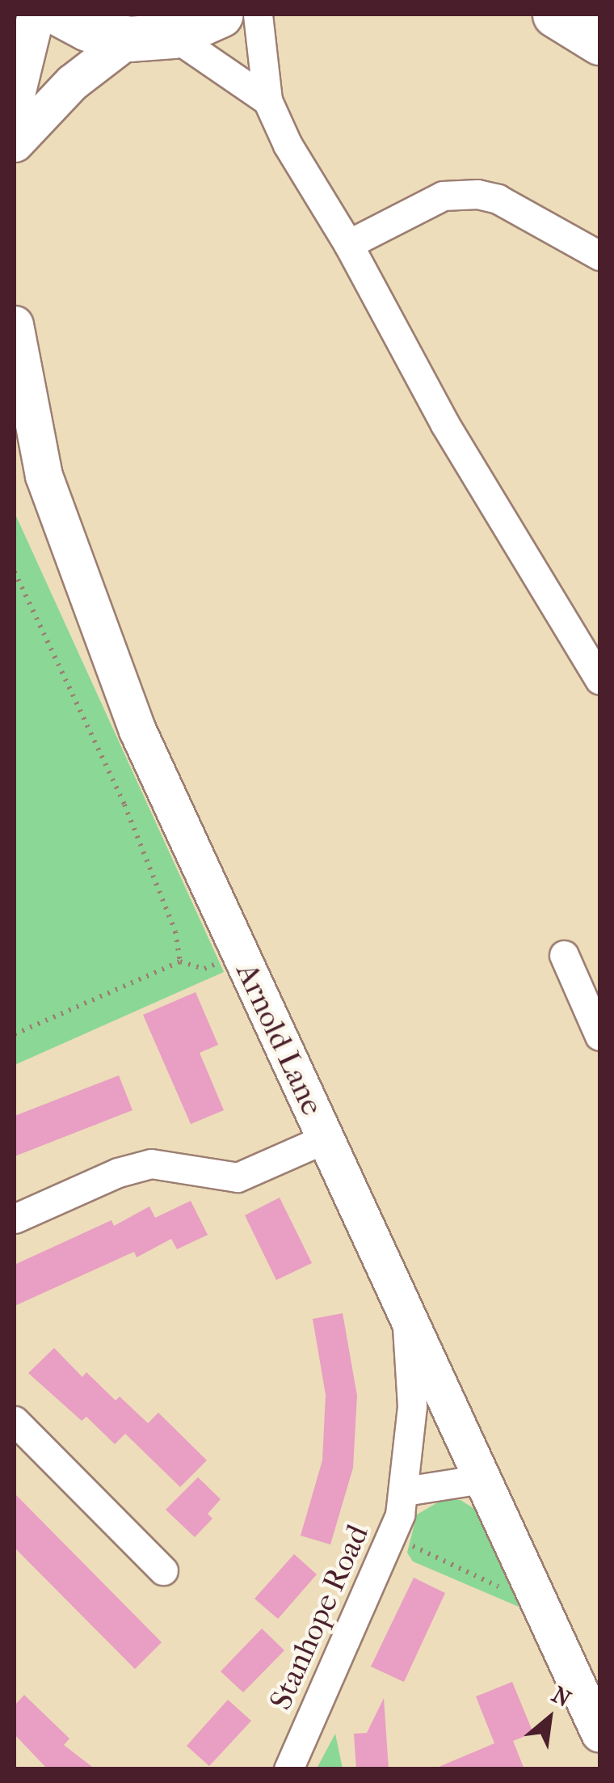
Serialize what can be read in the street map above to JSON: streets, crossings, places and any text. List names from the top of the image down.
{
  "streets": {
    "street": ["Arnold Lane", "Stanhope Road"]
  },
  "crossings": [
    ["Arnold Lane", "Stanhope Road"]
  ],
  "north": "top right"
}
